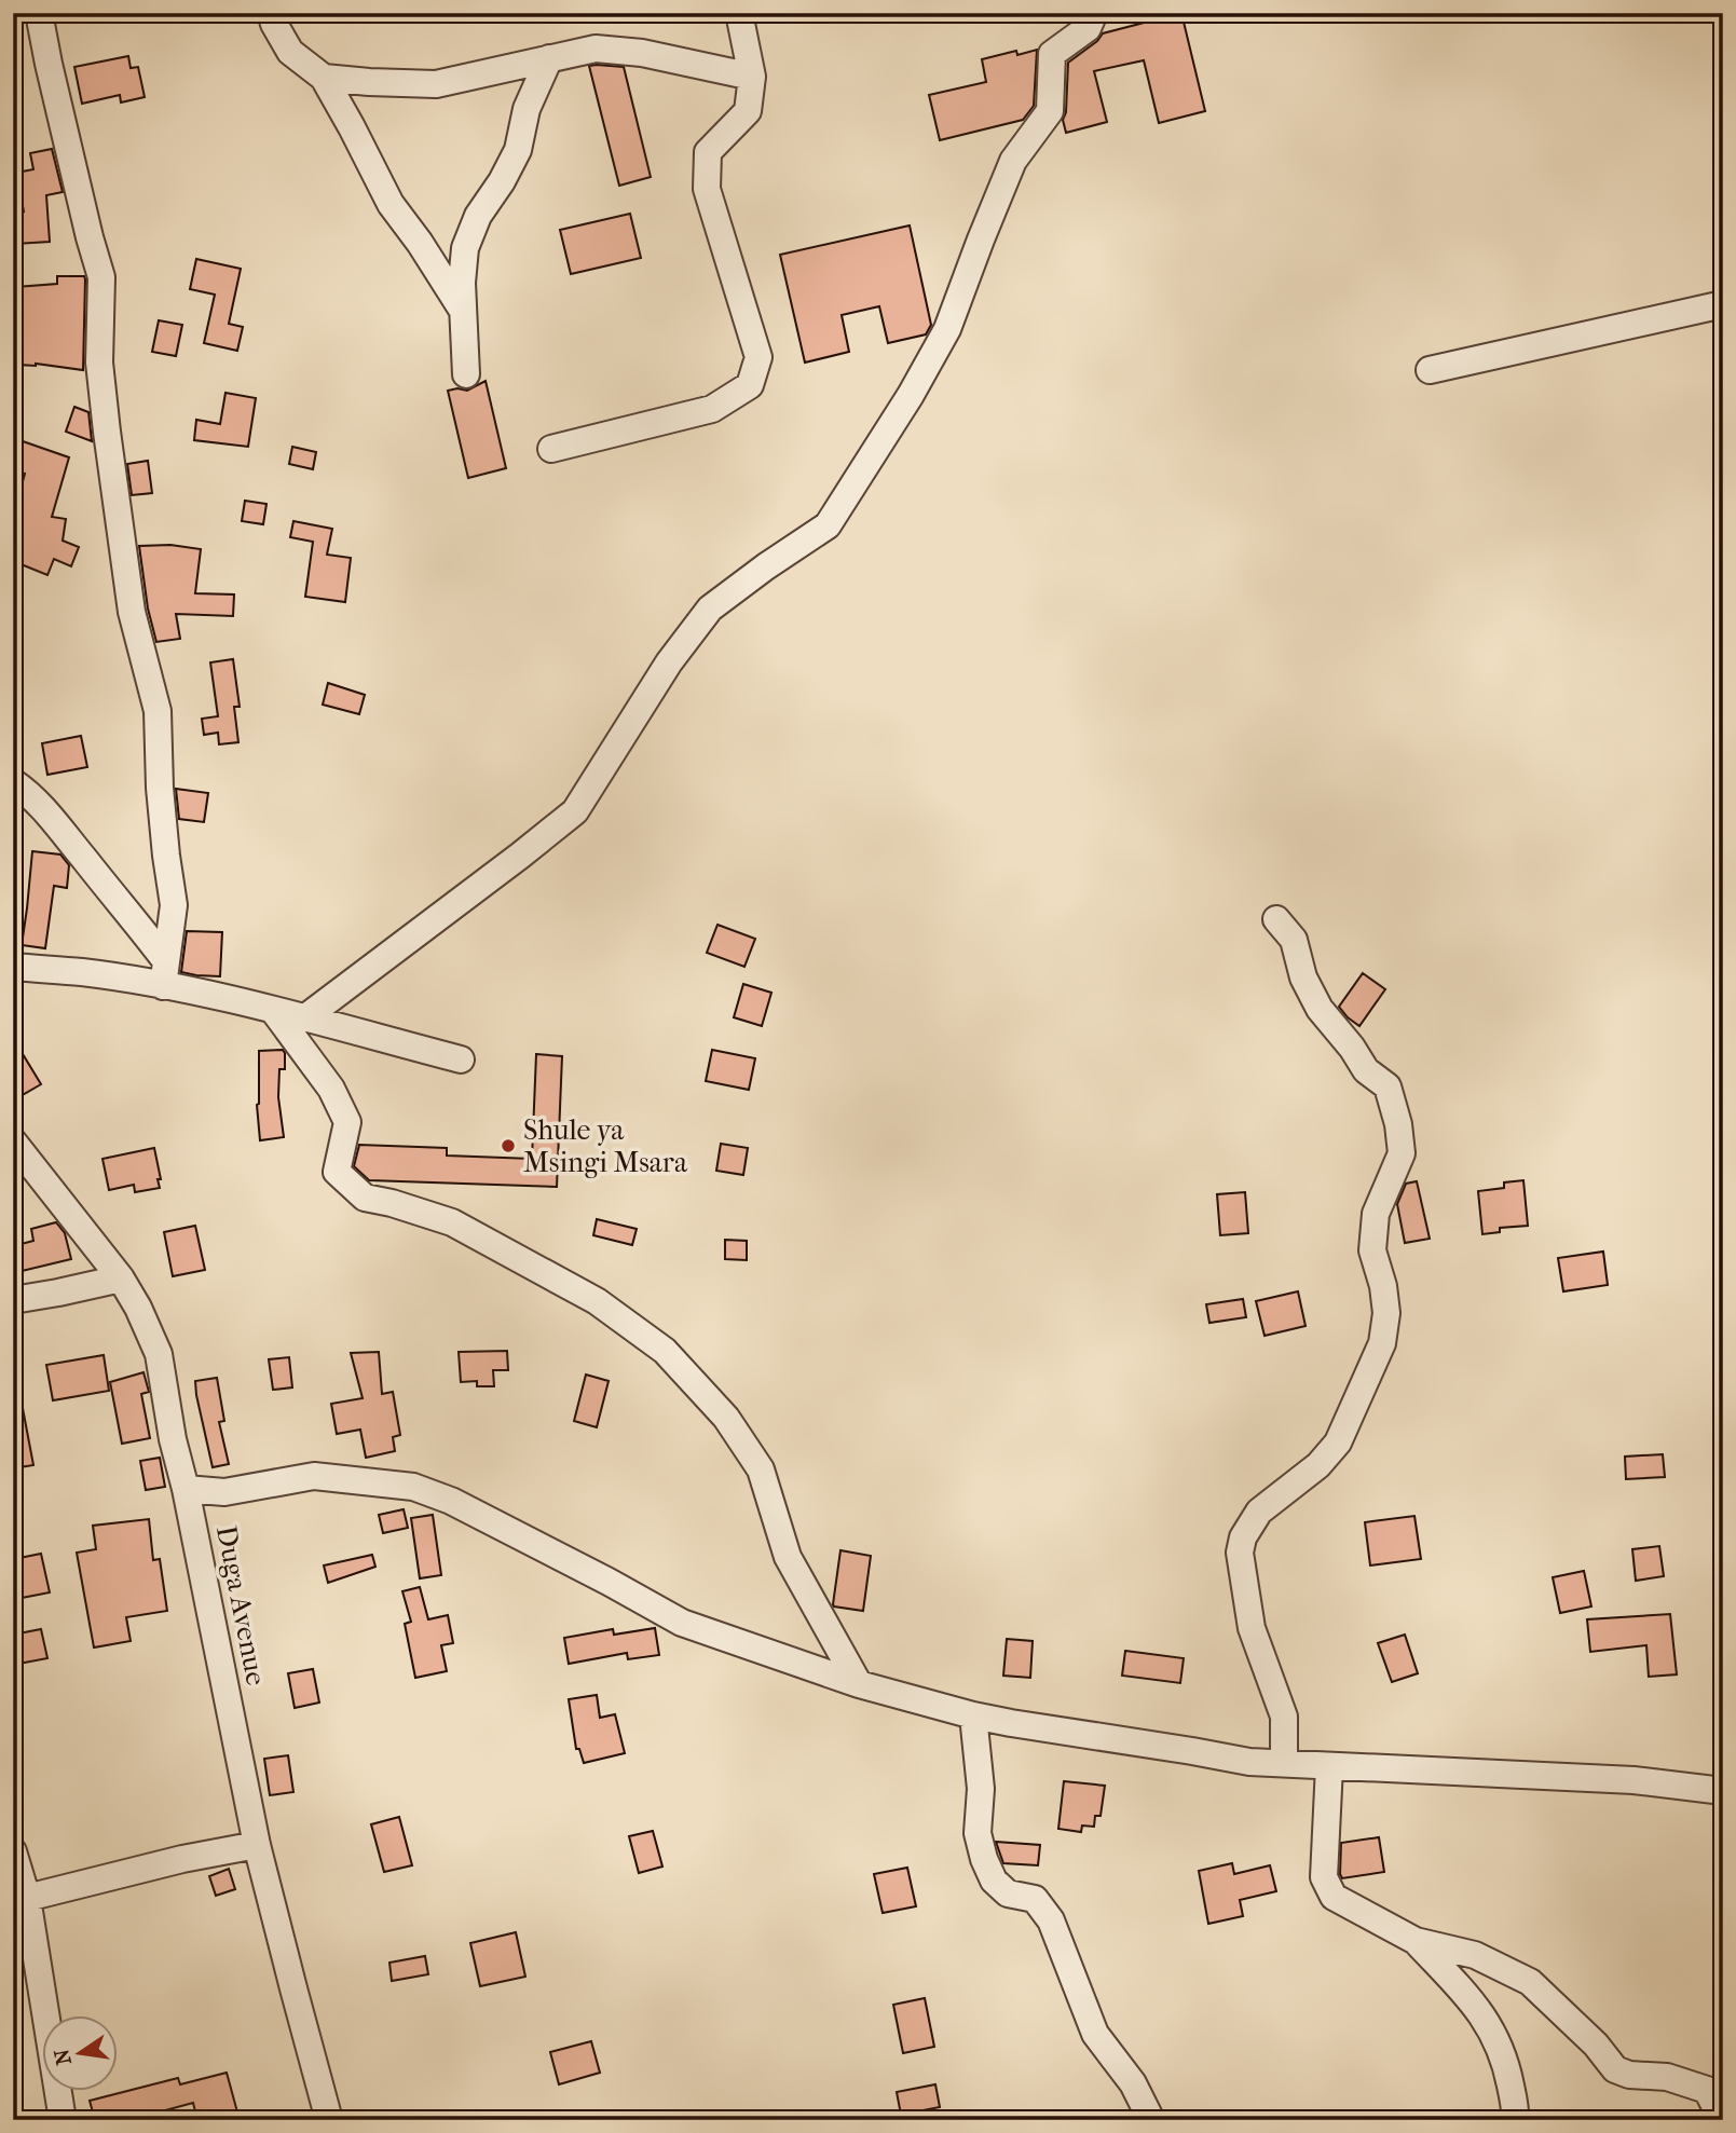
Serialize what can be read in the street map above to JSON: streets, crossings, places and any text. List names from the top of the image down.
{
  "streets": {
    "street": ["Duga Avenue"]
  },
  "places": ["Shule ya Msingi Msara"],
  "north": "left"
}
